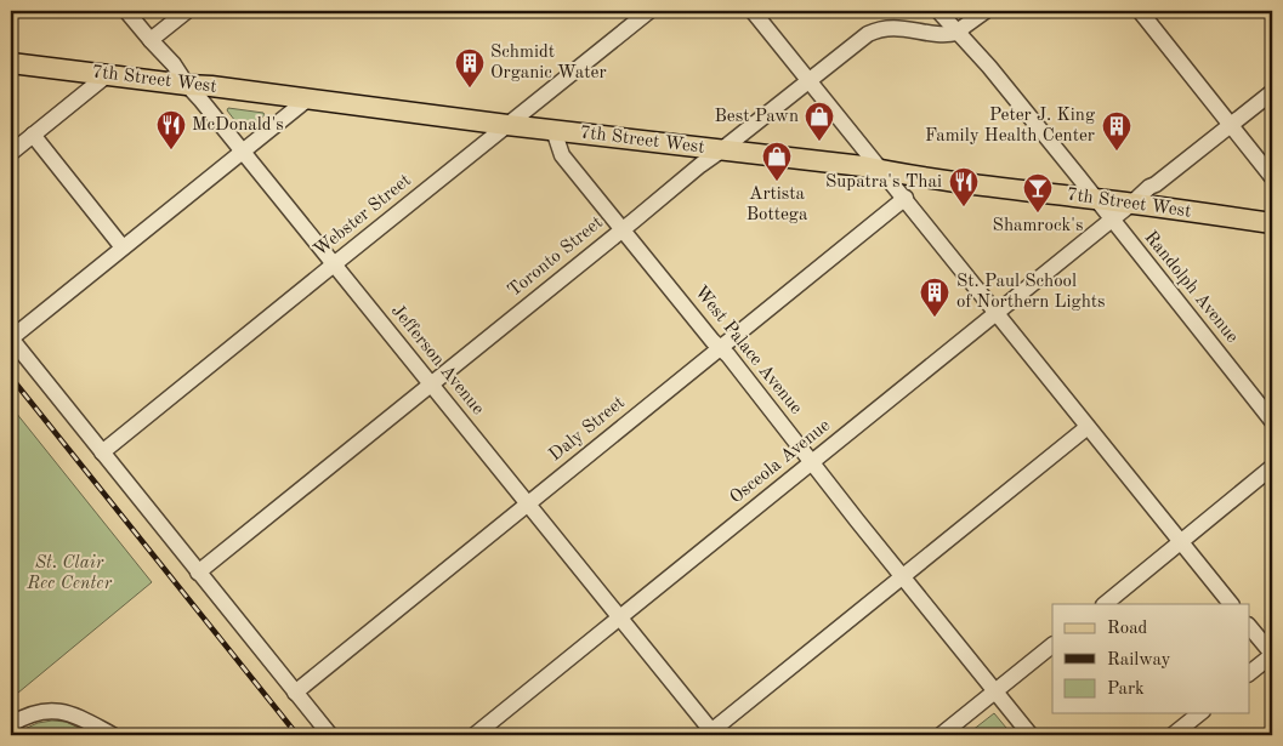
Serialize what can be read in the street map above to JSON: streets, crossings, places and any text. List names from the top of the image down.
{
  "streets": {
    "main road": ["7th Street West"],
    "street": [
      "Webster Street",
      "Toronto Street",
      "Randolph Avenue",
      "West Palace Avenue",
      "Jefferson Avenue",
      "Daly Street",
      "Osceola Avenue"
    ]
  },
  "crossings": [
    ["7th Street West", "Webster Street"],
    ["7th Street West", "Toronto Street"],
    ["7th Street West", "Randolph Avenue"],
    ["7th Street West", "West Palace Avenue"],
    ["7th Street West", "Jefferson Avenue"],
    ["7th Street West", "Osceola Avenue"],
    ["Webster Street", "Jefferson Avenue"],
    ["Toronto Street", "Randolph Avenue"],
    ["Toronto Street", "West Palace Avenue"],
    ["Toronto Street", "Jefferson Avenue"],
    ["Randolph Avenue", "Osceola Avenue"],
    ["West Palace Avenue", "Daly Street"],
    ["West Palace Avenue", "Osceola Avenue"],
    ["Jefferson Avenue", "Daly Street"],
    ["Jefferson Avenue", "Osceola Avenue"]
  ],
  "parks": ["St. Clair Rec Center"],
  "places": {
    "building": ["Schmidt Organic Water", "Peter J. King Family Health Center", "St. Paul School of Northern Lights"],
    "shop": ["Best Pawn", "Artista Bottega"],
    "restaurant": ["McDonald's", "Supatra's Thai"],
    "bar": ["Shamrock's"]
  },
  "legend": ["Road", "Railway", "Park"]
}
